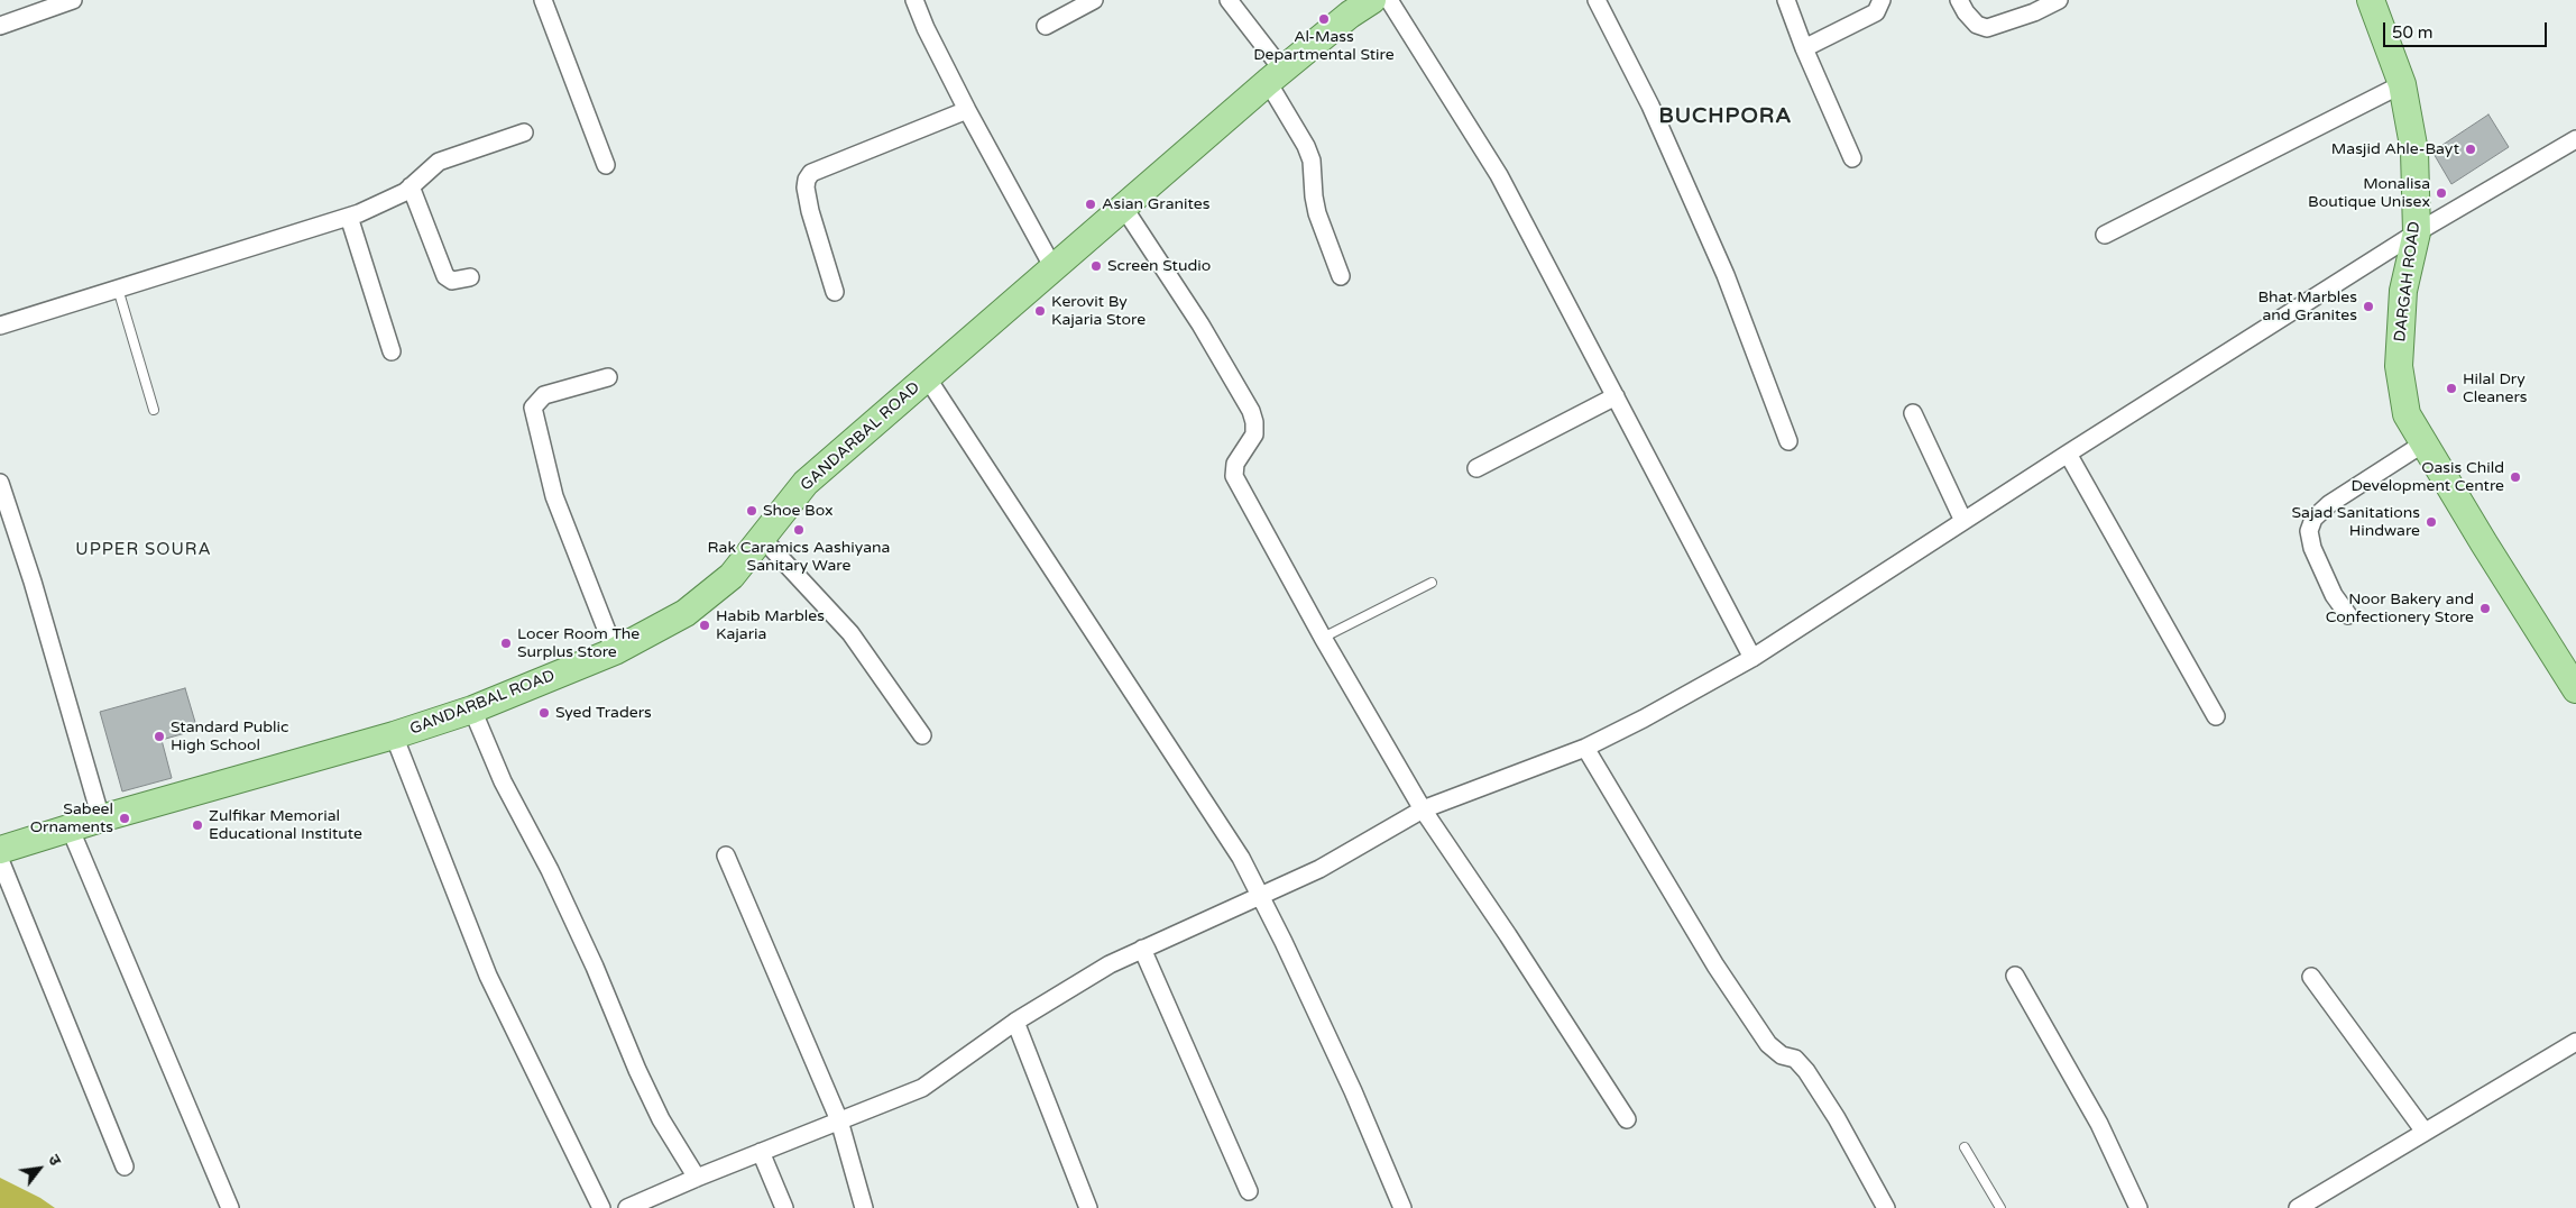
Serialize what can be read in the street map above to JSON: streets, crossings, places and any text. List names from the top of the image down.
{
  "streets": {
    "main road": ["DARGAH ROAD", "GANDARBAL ROAD"]
  },
  "districts": ["BUCHPORA", "UPPER SOURA"],
  "places": [
    "Al-Mass Departmental Stire",
    "Masjid Ahle-Bayt",
    "Monalisa Boutique Unisex",
    "Asian Granites",
    "Screen Studio",
    "Bhat Marbles and Granites",
    "Kerovit By Kajaria Store",
    "Hilal Dry Cleaners",
    "Oasis Child Development Centre",
    "Shoe Box",
    "Sajad Sanitations Hindware",
    "Rak Caramics Aashiyana Sanitary Ware",
    "Noor Bakery and Confectionery Store",
    "Habib Marbles Kajaria",
    "Locer Room The Surplus Store",
    "Syed Traders",
    "Standard Public High School",
    "Sabeel Ornaments",
    "Zulfikar Memorial Educational Institute"
  ],
  "scale_bar": "50 m",
  "north": "top right"
}
